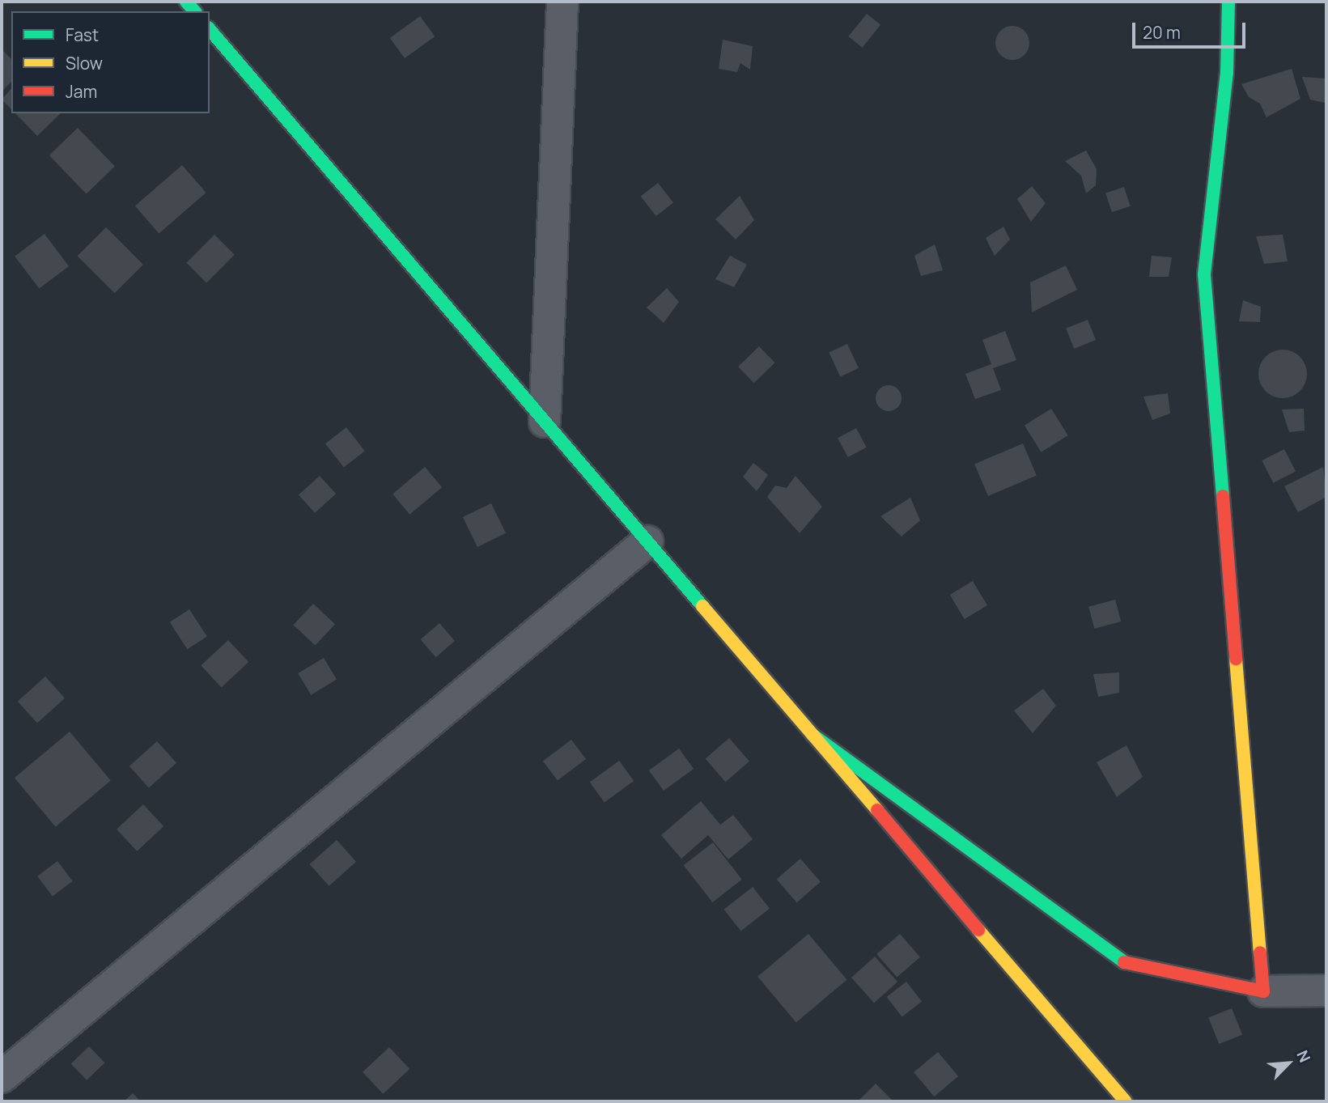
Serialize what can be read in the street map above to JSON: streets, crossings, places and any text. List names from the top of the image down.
{
  "legend": ["Fast", "Slow", "Jam"],
  "scale_bar": "20 m",
  "north": "top right"
}
